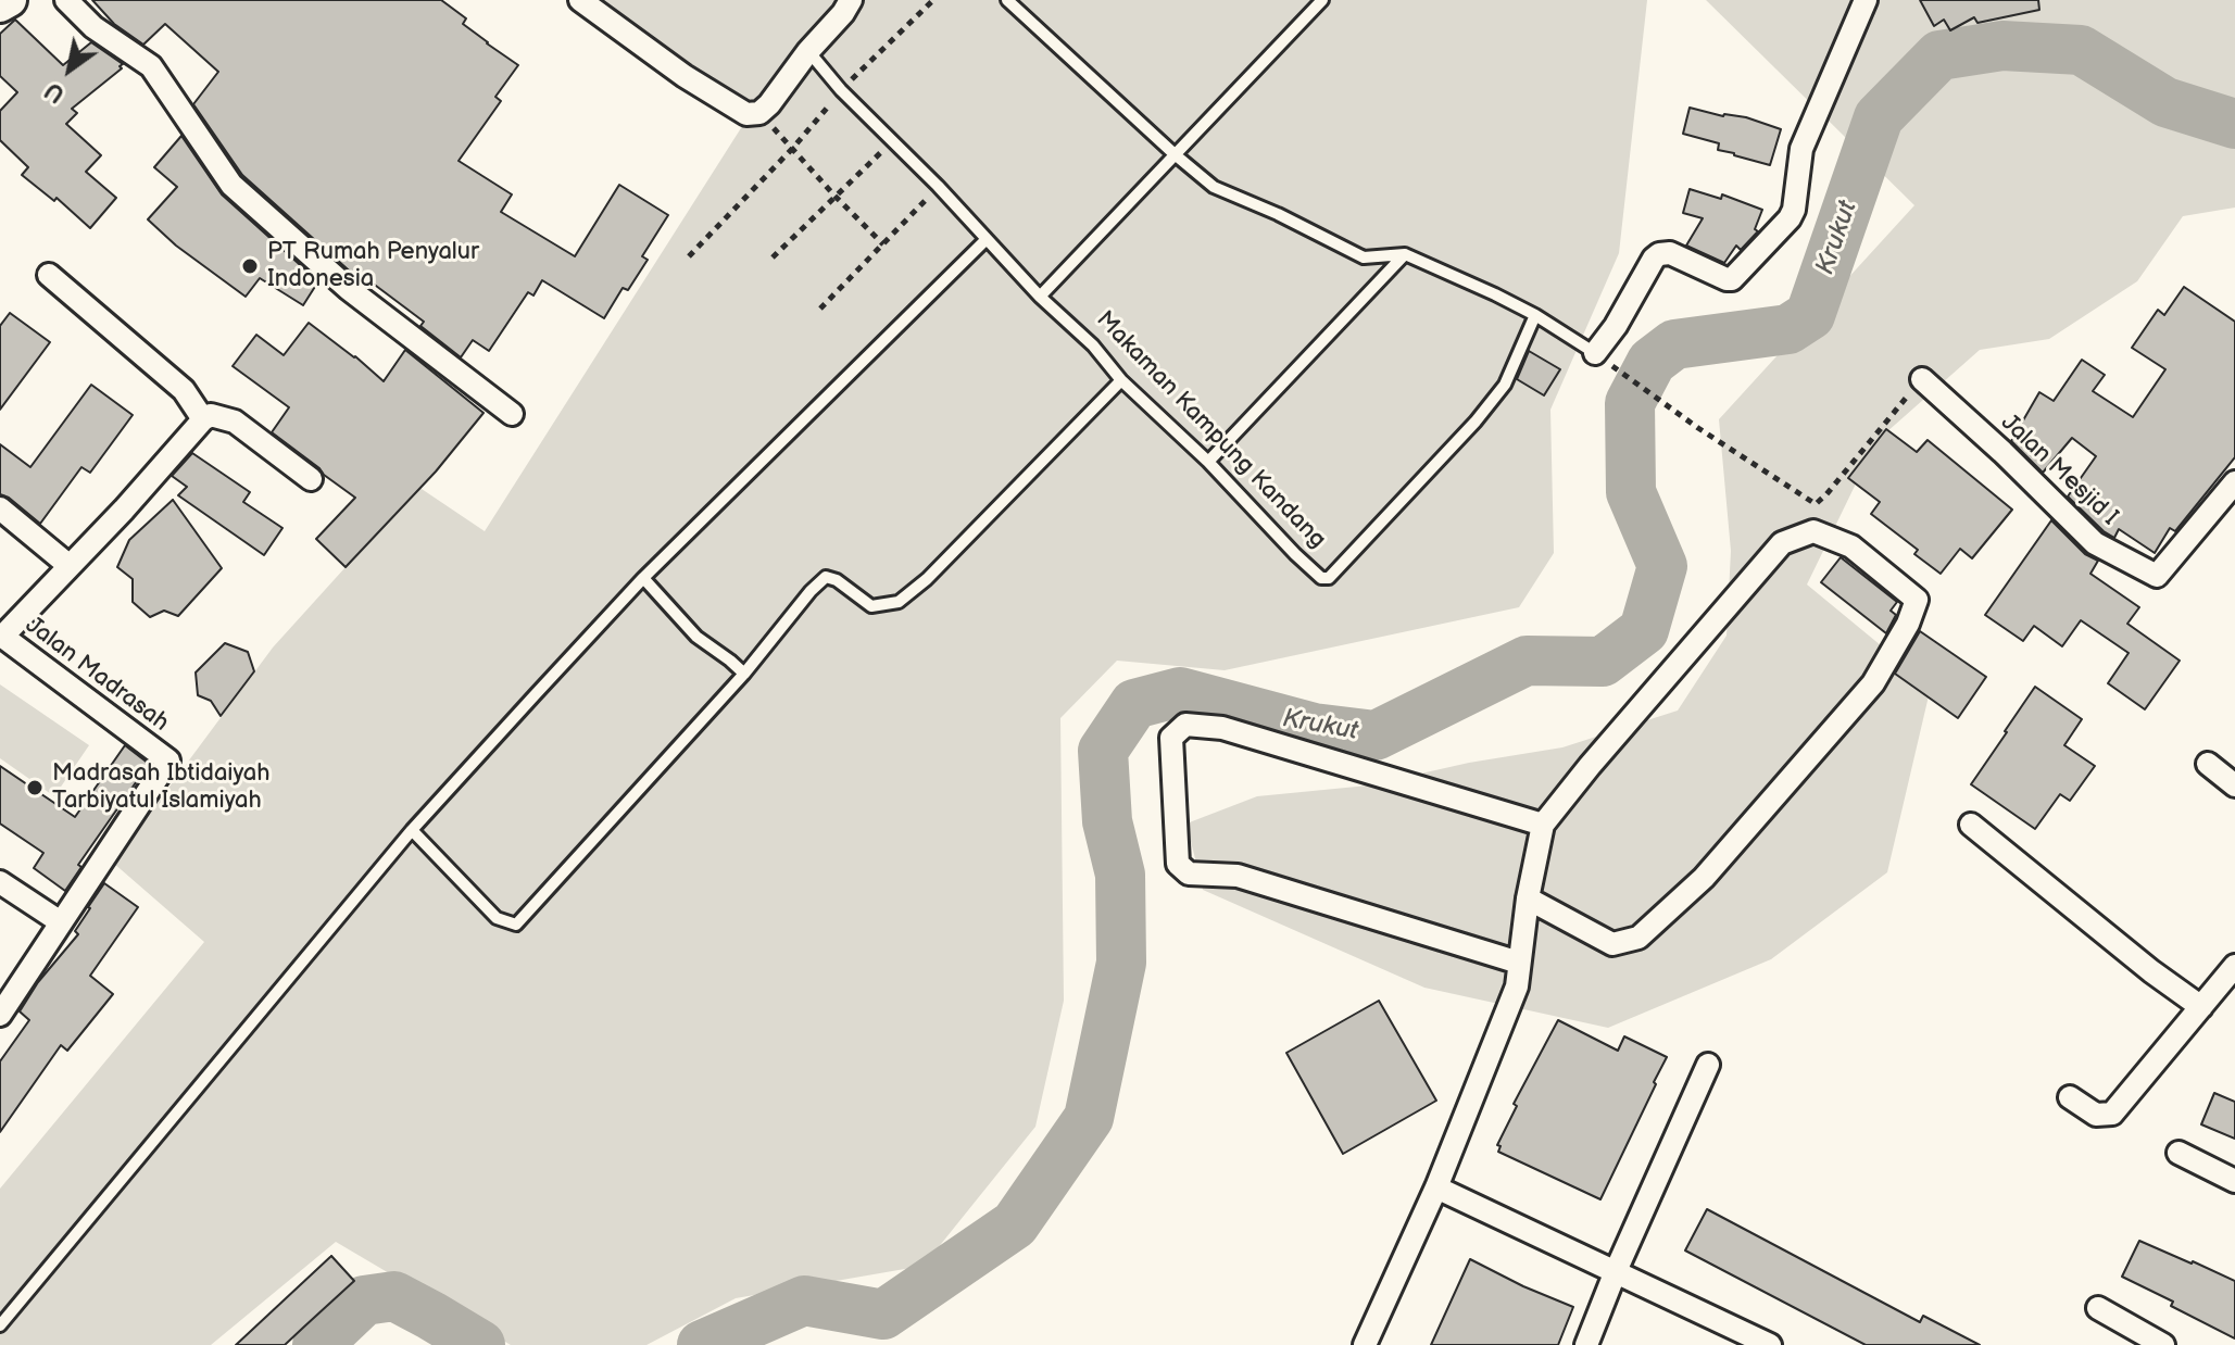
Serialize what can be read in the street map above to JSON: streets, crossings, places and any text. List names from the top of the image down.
{
  "streets": {
    "street": ["Jalan Mesjid I", "Jalan Madrasah"],
    "lane": ["Makaman Kampung Kandang"]
  },
  "water": ["Krukut"],
  "places": ["PT Rumah Penyalur Indonesia", "Madrasah Ibtidaiyah Tarbiyatul Islamiyah"],
  "north": "bottom left"
}
